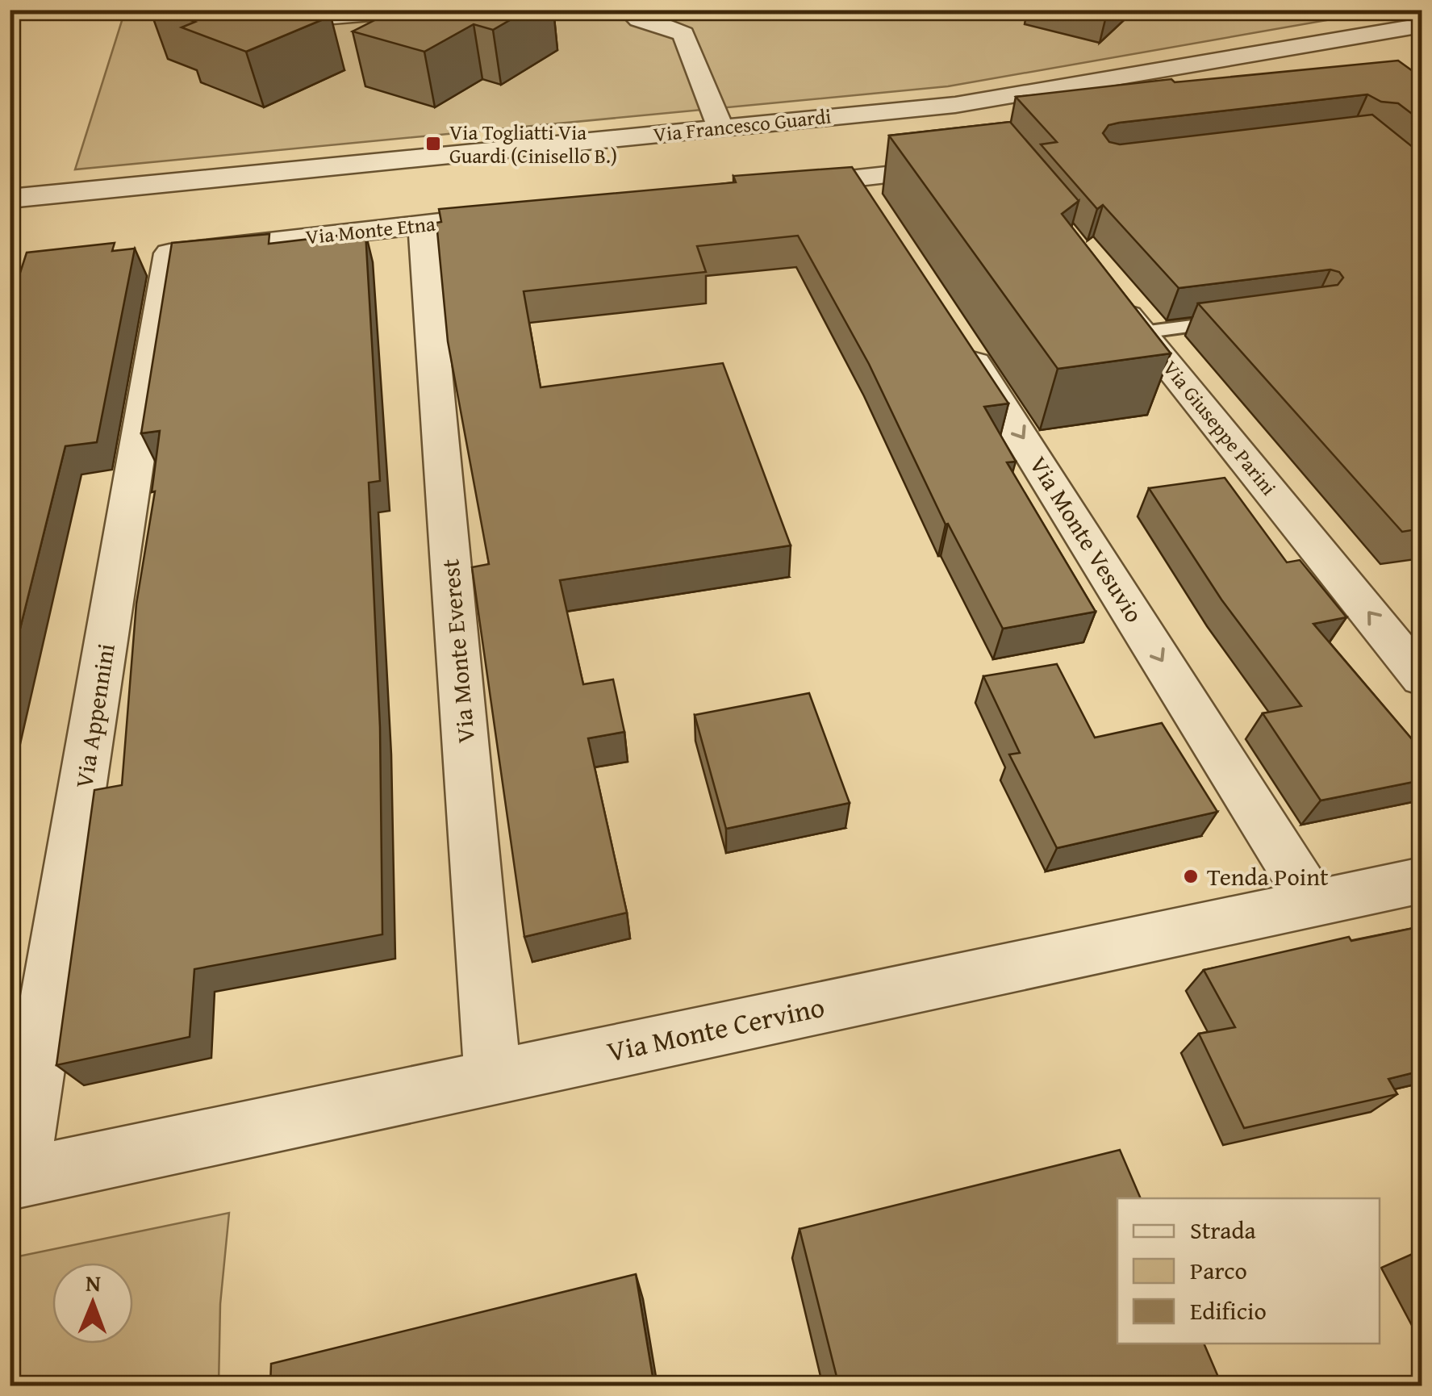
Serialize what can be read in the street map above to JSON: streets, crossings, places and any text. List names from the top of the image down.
{
  "streets": {
    "street": [
      "Via Francesco Guardi",
      "Via Monte Etna",
      "Via Giuseppe Parini",
      "Via Monte Vesuvio",
      "Via Monte Everest",
      "Via Appennini",
      "Via Monte Cervino"
    ]
  },
  "crossings": [
    ["Via Monte Etna", "Via Monte Everest"],
    ["Via Monte Etna", "Via Appennini"],
    ["Via Monte Vesuvio", "Via Monte Cervino"],
    ["Via Monte Everest", "Via Monte Cervino"],
    ["Via Appennini", "Via Monte Cervino"]
  ],
  "one_way": ["Via Giuseppe Parini", "Via Monte Vesuvio"],
  "places": {
    "transit": ["Via Togliatti Via Guardi (Cinisello B.)"],
    "other": ["Tenda Point"]
  },
  "legend": ["Strada", "Parco", "Edificio"],
  "north": "top"
}
